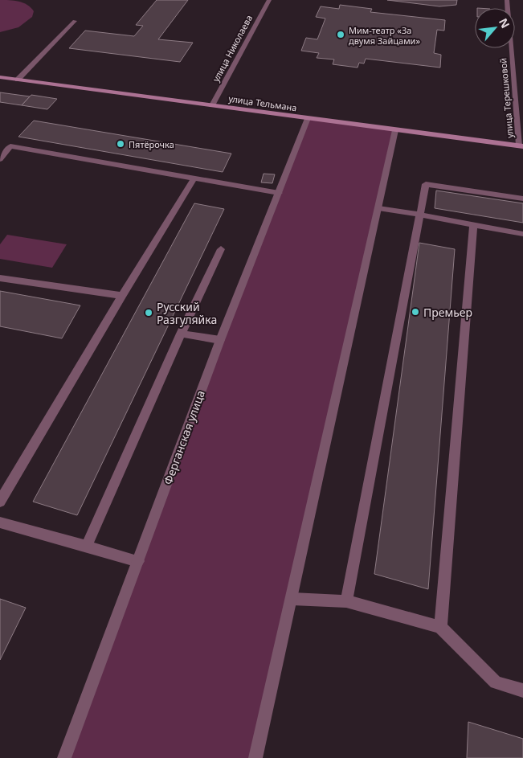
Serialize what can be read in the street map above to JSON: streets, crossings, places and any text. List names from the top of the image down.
{
  "streets": {
    "main road": ["улица Тельмана"],
    "street": ["улица Николаева", "улица Терешковой", "Ферганская улица"]
  },
  "crossings": [
    ["улица Николаева", "улица Тельмана"],
    ["улица Терешковой", "улица Тельмана"],
    ["улица Тельмана", "Ферганская улица"]
  ],
  "places": [
    "Мим-театр «За двумя Зайцами»",
    "Пятёрочка",
    "Премьер",
    "Русский Разгуляйка"
  ],
  "north": "top right"
}
